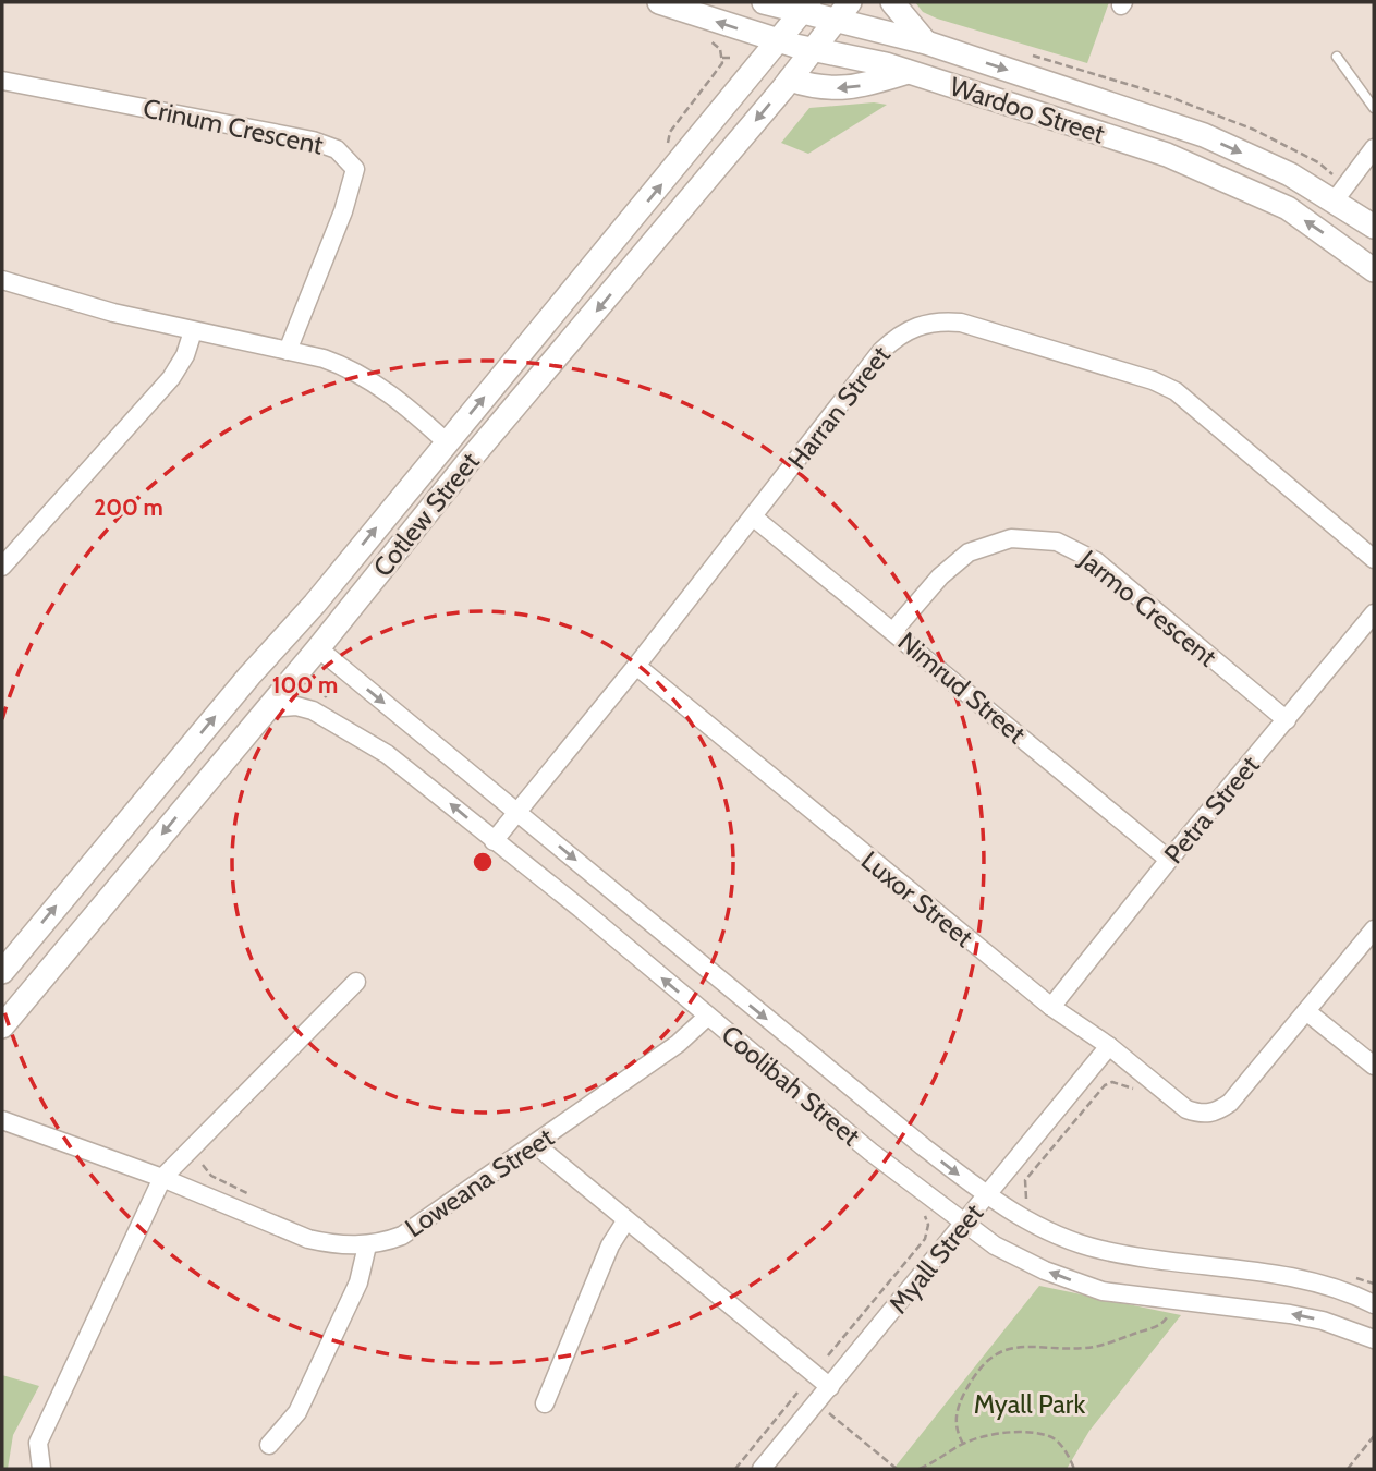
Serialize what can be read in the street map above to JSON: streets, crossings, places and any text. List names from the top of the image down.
{
  "streets": {
    "main road": ["Wardoo Street", "Cotlew Street"],
    "street": [
      "Crinum Crescent",
      "Harran Street",
      "Jarmo Crescent",
      "Nimrud Street",
      "Petra Street",
      "Luxor Street",
      "Coolibah Street",
      "Loweana Street",
      "Myall Street"
    ]
  },
  "crossings": [
    ["Wardoo Street", "Cotlew Street"],
    ["Harran Street", "Nimrud Street"],
    ["Harran Street", "Luxor Street"],
    ["Harran Street", "Coolibah Street"],
    ["Cotlew Street", "Coolibah Street"],
    ["Jarmo Crescent", "Nimrud Street"],
    ["Jarmo Crescent", "Petra Street"],
    ["Nimrud Street", "Petra Street"],
    ["Petra Street", "Luxor Street"],
    ["Luxor Street", "Myall Street"],
    ["Coolibah Street", "Loweana Street"],
    ["Coolibah Street", "Myall Street"]
  ],
  "parks": ["Myall Park"],
  "rings": ["200 m", "100 m"]
}
